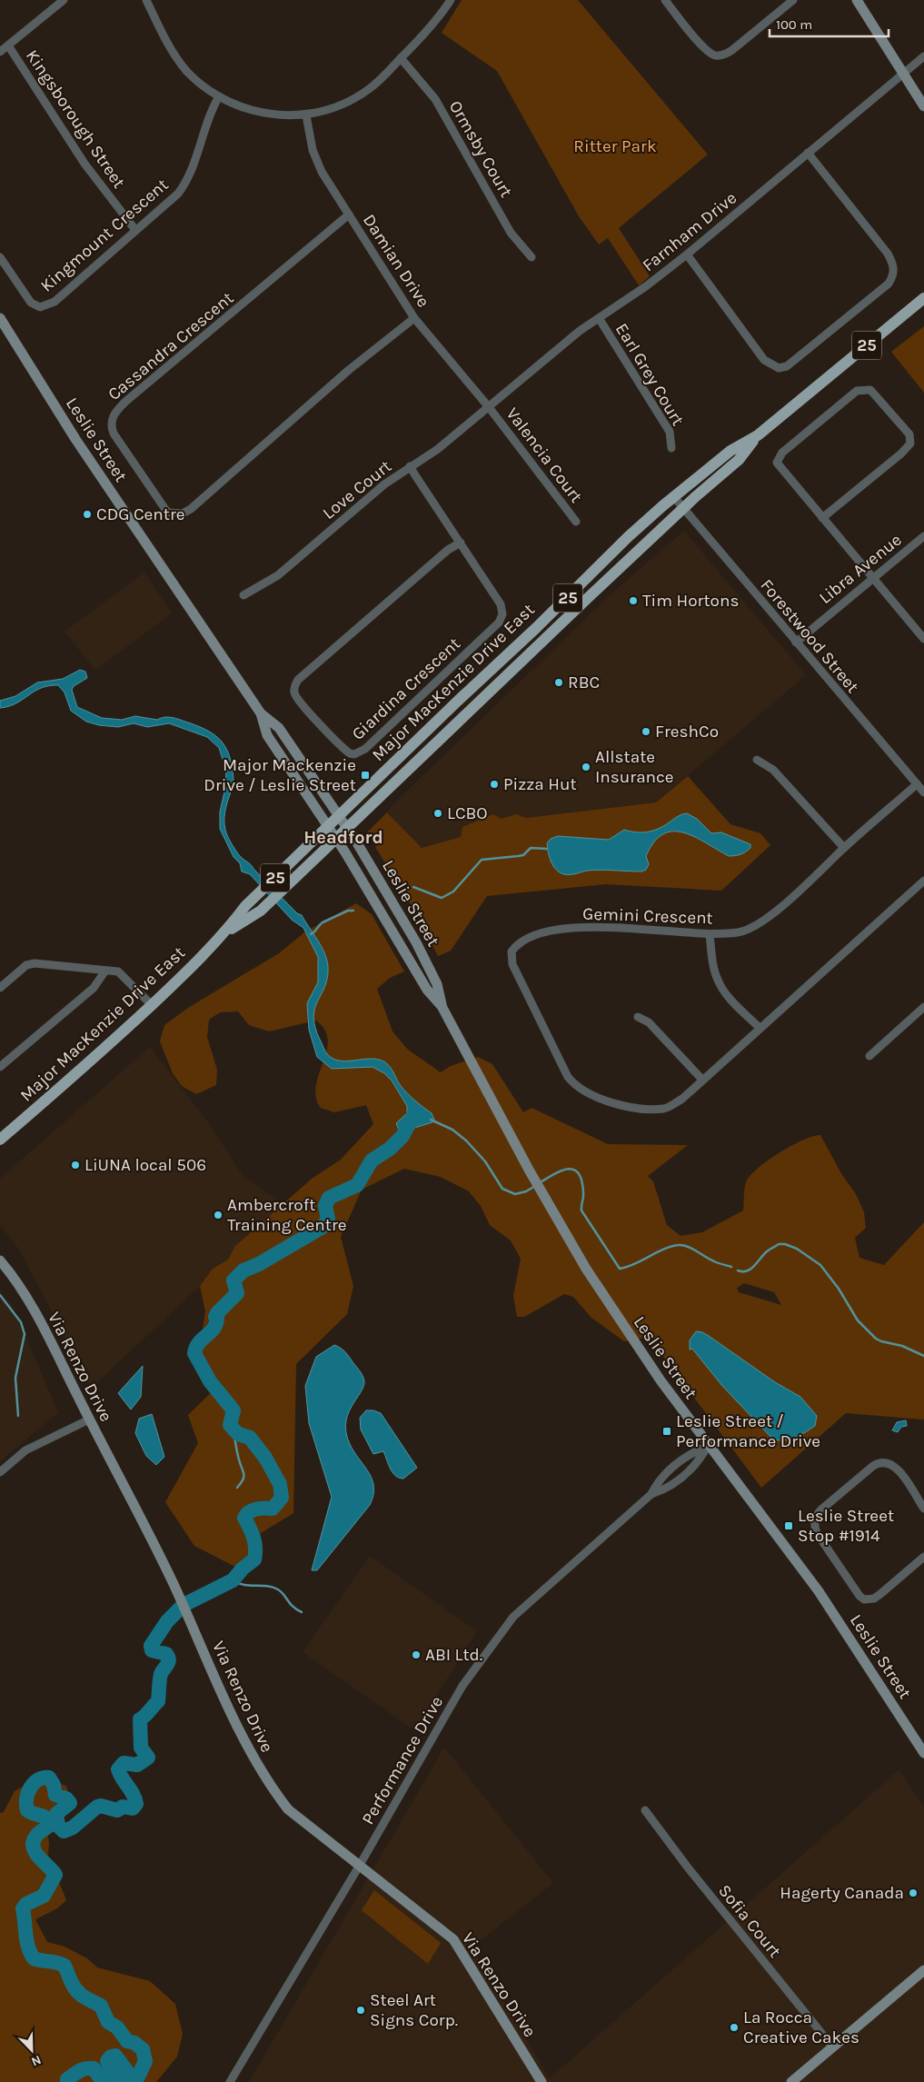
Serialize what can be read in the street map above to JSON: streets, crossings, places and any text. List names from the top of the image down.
{
  "streets": {
    "main road": [
      "25",
      "Leslie Street",
      "Major MacKenzie Drive East",
      "Via Renzo Drive"
    ],
    "street": [
      "Kingsborough Street",
      "Ormsby Court",
      "Farnham Drive",
      "Kingmount Crescent",
      "Damian Drive",
      "Cassandra Crescent",
      "Earl Grey Court",
      "Valencia Court",
      "Love Court",
      "Libra Avenue",
      "Forestwood Street",
      "Giardina Crescent",
      "Gemini Crescent",
      "Performance Drive",
      "Sofia Court"
    ]
  },
  "crossings": [
    ["Kingsborough Street", "Kingmount Crescent"],
    ["Farnham Drive", "Damian Drive"],
    ["Farnham Drive", "Earl Grey Court"],
    ["Farnham Drive", "Valencia Court"],
    ["Farnham Drive", "Love Court"],
    ["Damian Drive", "Cassandra Crescent"],
    ["Damian Drive", "Valencia Court"],
    ["Damian Drive", "Love Court"],
    ["Leslie Street", "Major MacKenzie Drive East"],
    ["Leslie Street", "Performance Drive"],
    ["Valencia Court", "Love Court"],
    ["Love Court", "Giardina Crescent"],
    ["Libra Avenue", "Forestwood Street"],
    ["Forestwood Street", "Major MacKenzie Drive East"],
    ["Forestwood Street", "Gemini Crescent"],
    ["Via Renzo Drive", "Performance Drive"]
  ],
  "districts": ["Headford"],
  "parks": ["Ritter Park"],
  "places": {
    "other": [
      "CDG Centre",
      "Tim Hortons",
      "RBC",
      "FreshCo",
      "Allstate Insurance",
      "Pizza Hut",
      "LCBO",
      "LiUNA local 506",
      "Ambercroft Training Centre",
      "ABI Ltd.",
      "Hagerty Canada",
      "Steel Art Signs Corp.",
      "La Rocca Creative Cakes"
    ],
    "transit": ["Major Mackenzie Drive / Leslie Street", "Leslie Street / Performance Drive", "Leslie Street Stop #1914"]
  },
  "scale_bar": "100 m",
  "north": "bottom right"
}
